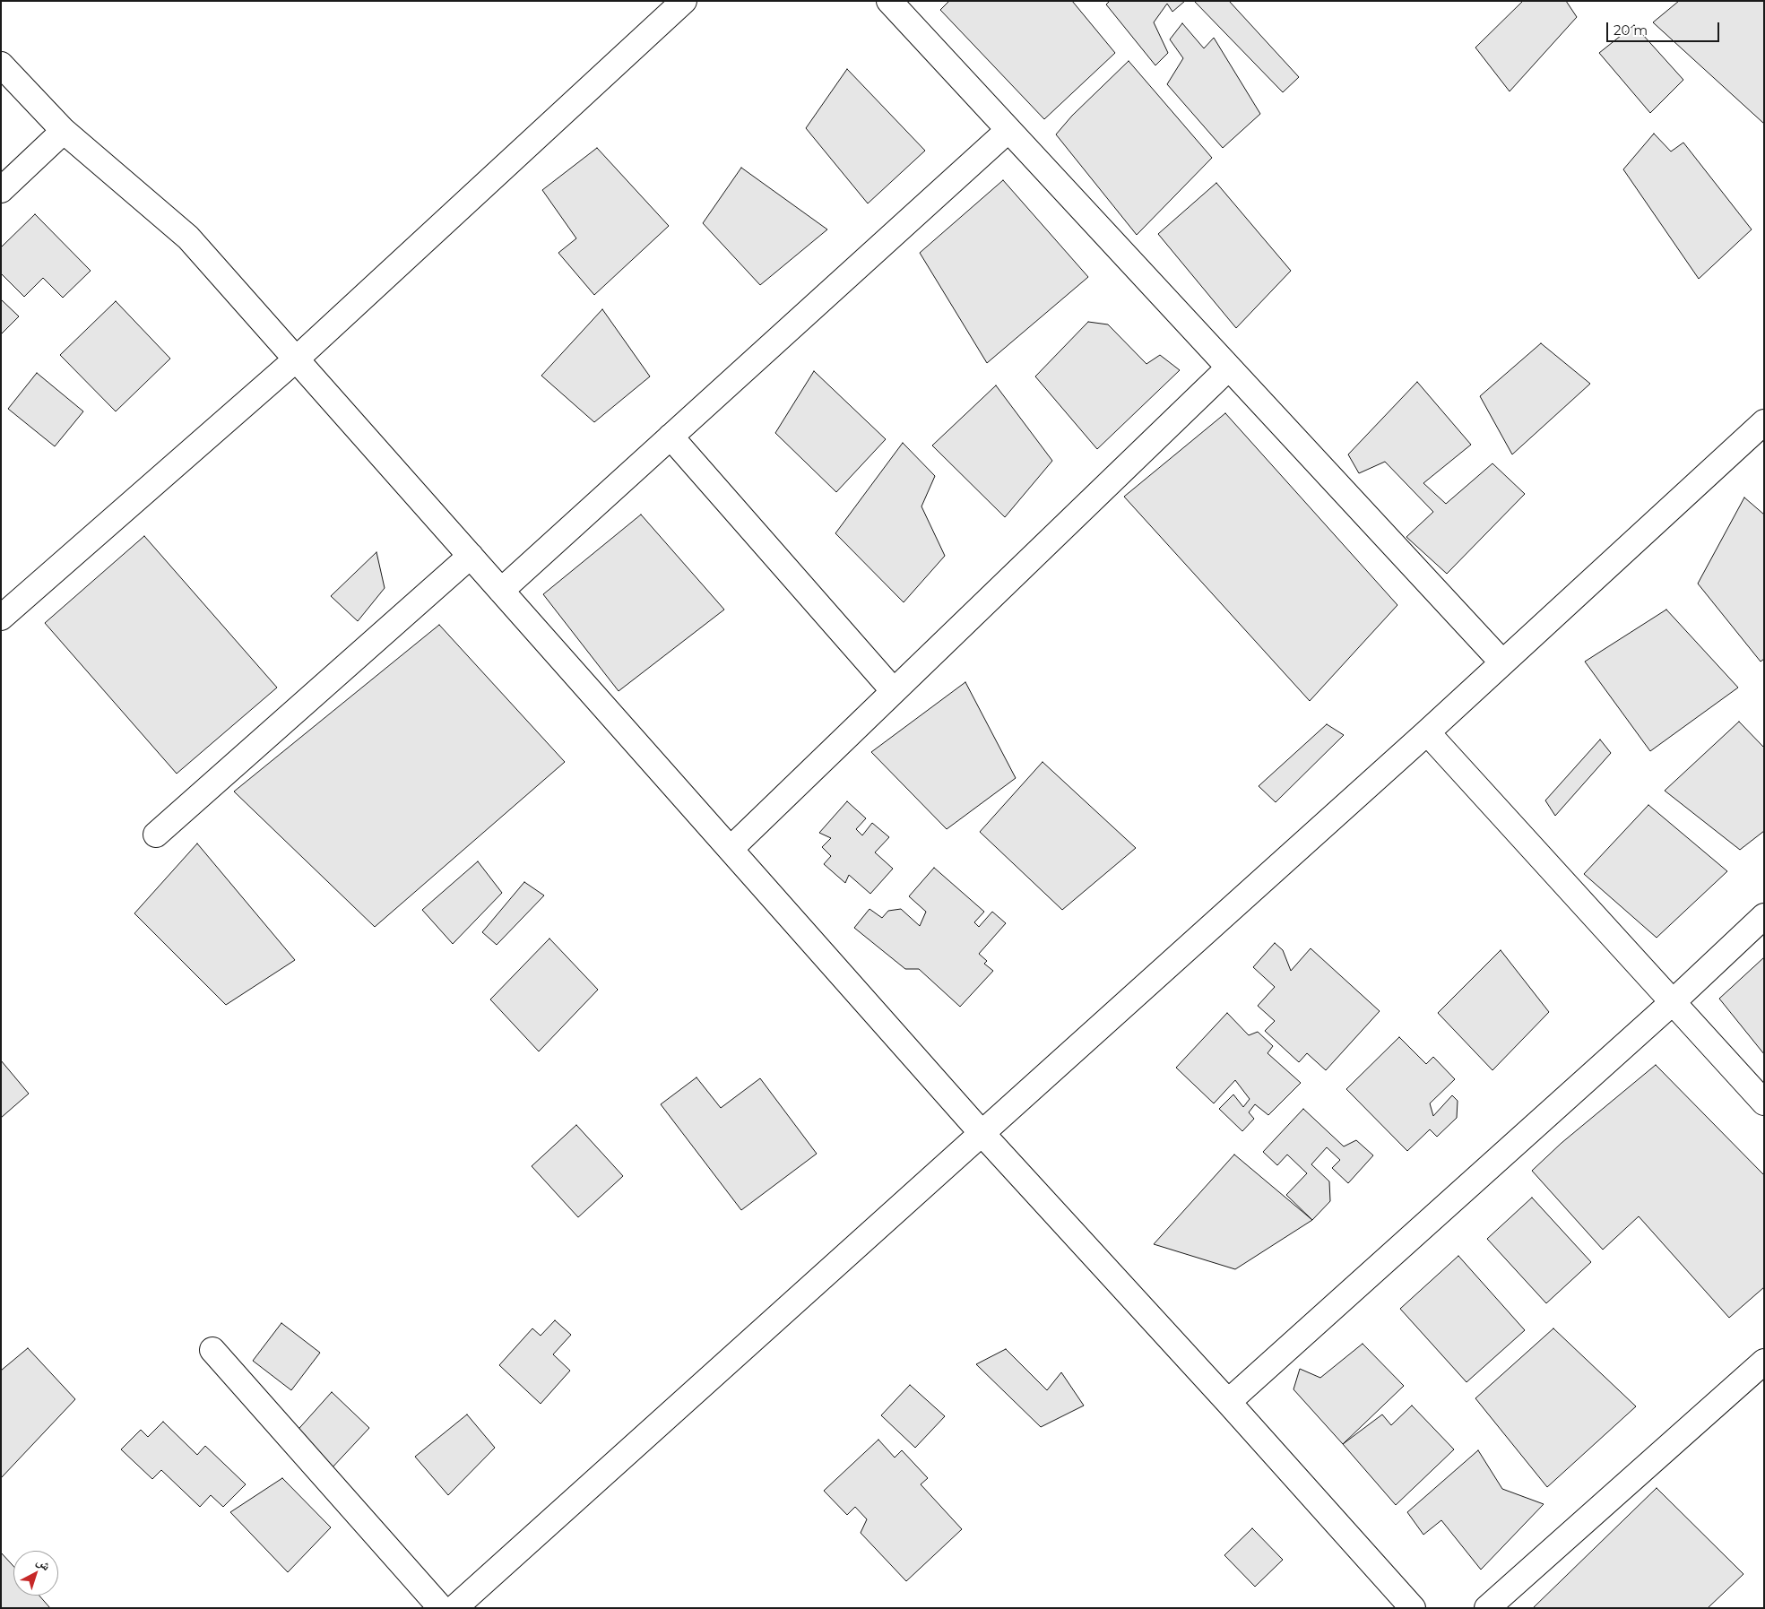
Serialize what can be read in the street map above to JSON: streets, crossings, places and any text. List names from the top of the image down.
{
  "scale_bar": "20 m",
  "north": "top right"
}
